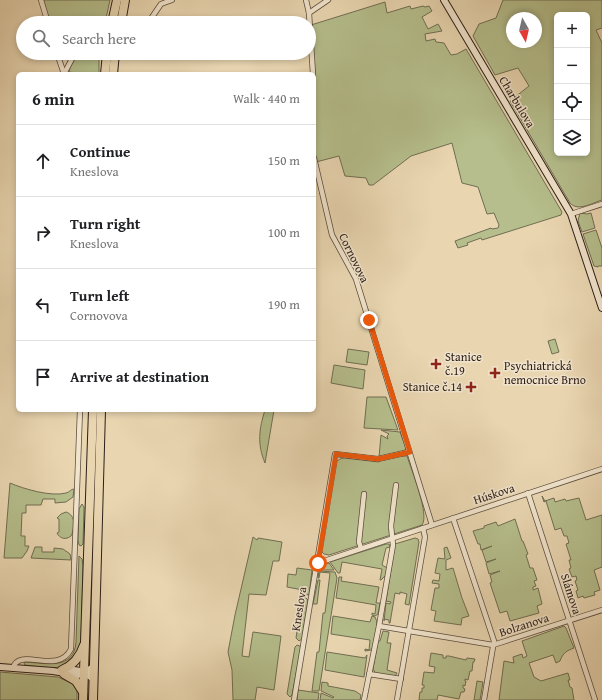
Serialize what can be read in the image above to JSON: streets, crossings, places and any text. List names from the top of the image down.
{
  "streets": {
    "street": [
      "Charbulova",
      "Cornovova",
      "Húskova",
      "Slámova",
      "Kneslova",
      "Bolzanova"
    ]
  },
  "crossings": [
    ["Cornovova", "Húskova"],
    ["Cornovova", "Kneslova"],
    ["Húskova", "Slámova"],
    ["Húskova", "Kneslova"],
    ["Slámova", "Bolzanova"]
  ],
  "places": {
    "health": ["Stanice č.19", "Psychiatrická nemocnice Brno", "Stanice č.14"]
  },
  "north": "bottom",
  "page": {
    "map_buttons": ["+", "−"],
    "search": "Search here",
    "heading": ["6 min", "Walk · 440 m"],
    "list": [
      ["Continue", "Kneslova", "150 m"],
      ["Turn right", "Kneslova", "100 m"],
      ["Turn left", "Cornovova", "190 m"],
      "Arrive at destination"
    ]
  }
}
